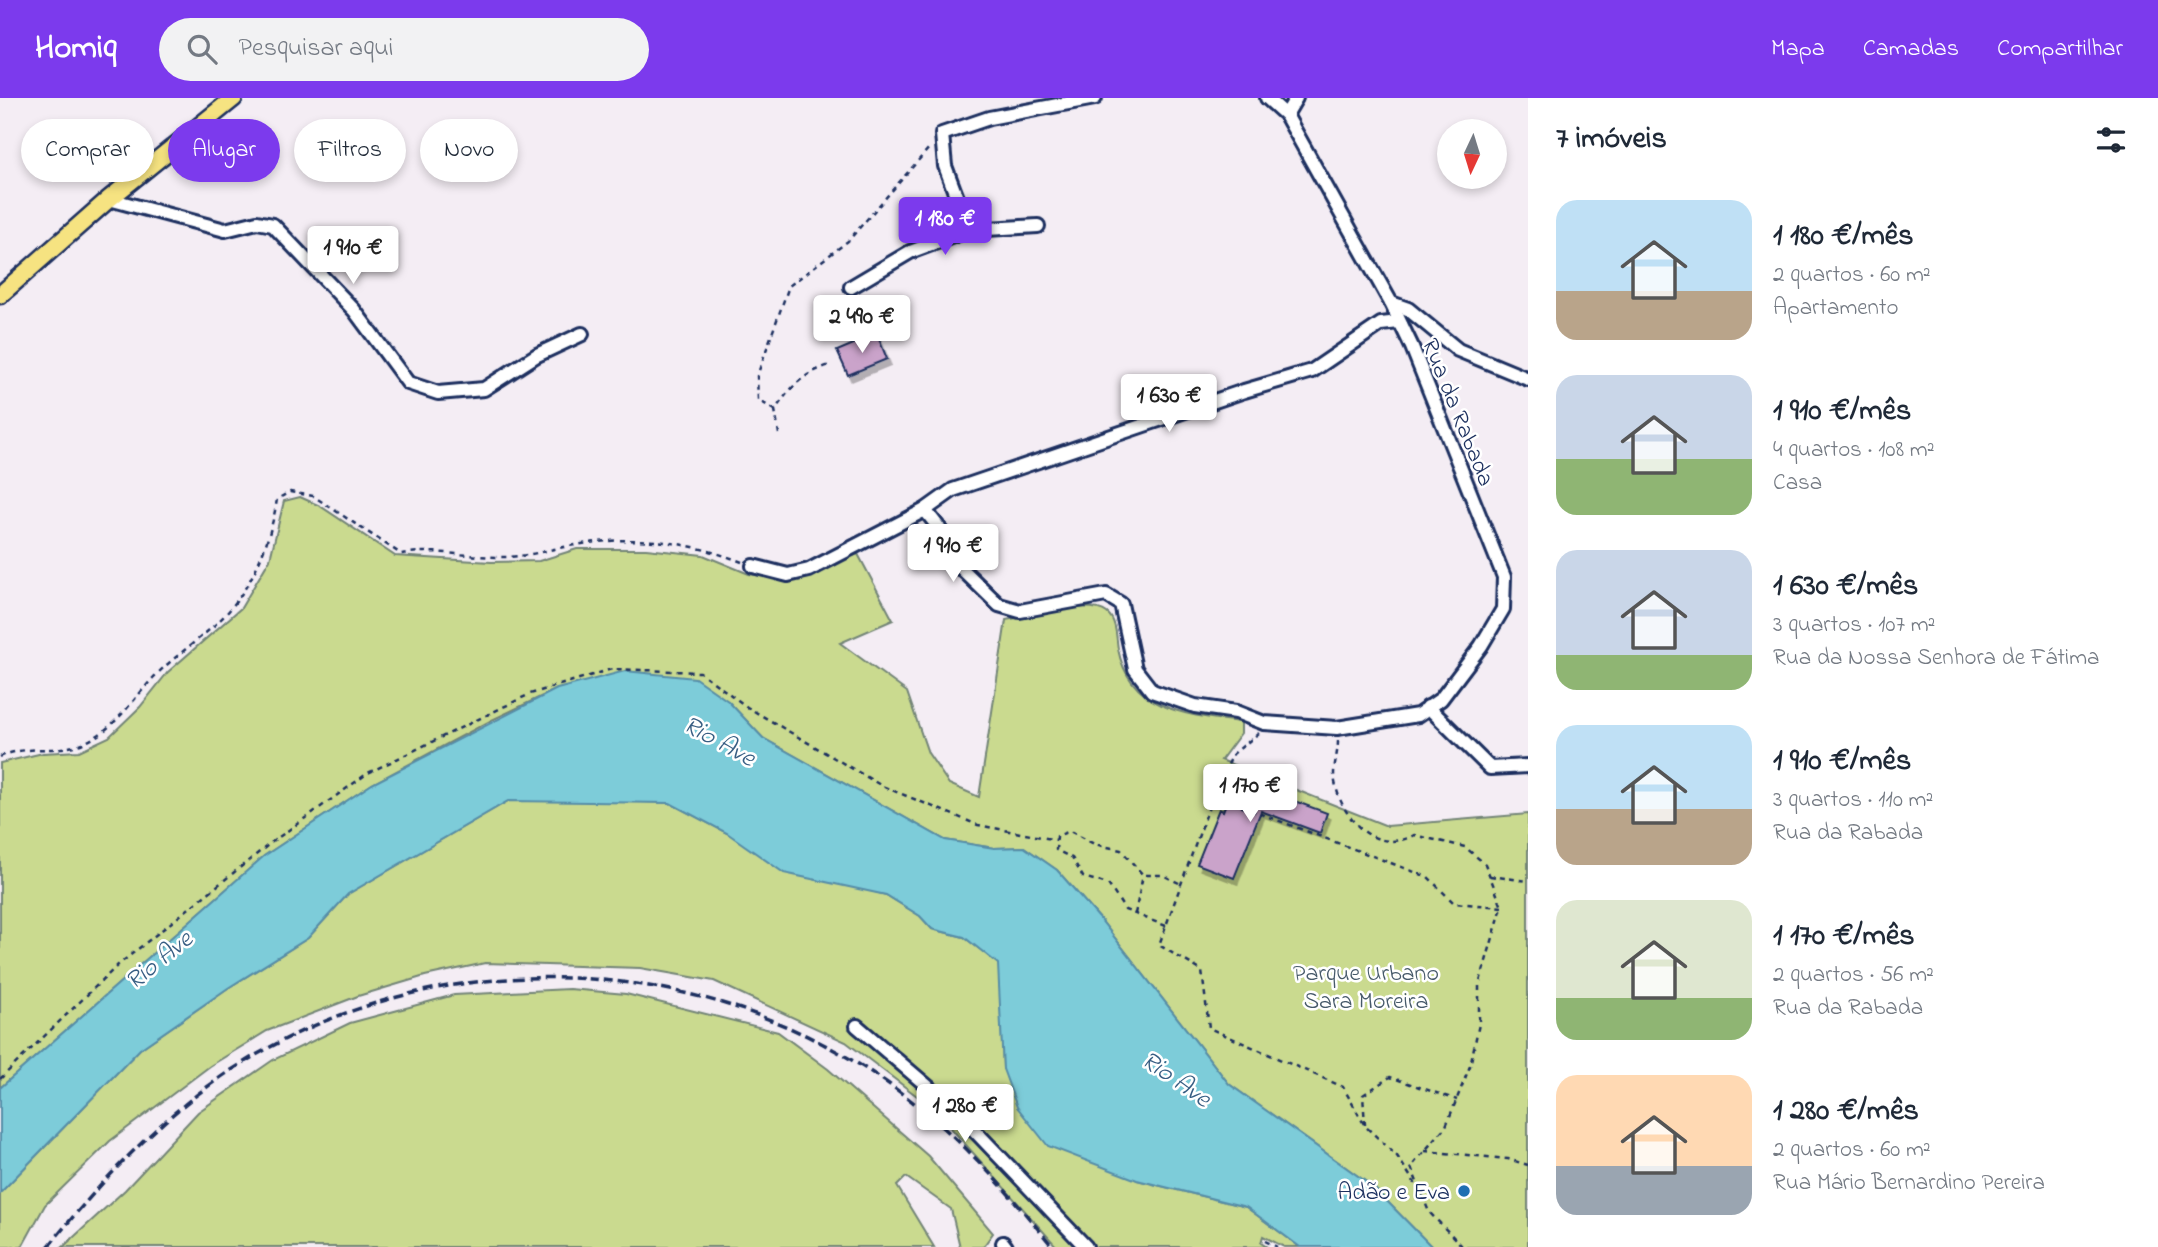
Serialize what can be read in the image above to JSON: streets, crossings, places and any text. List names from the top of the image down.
{
  "streets": {
    "street": ["Rua da Rabada"]
  },
  "water": ["Rio Ave"],
  "parks": ["Parque Urbano Sara Moreira"],
  "places": ["Adão e Eva"],
  "north": "bottom",
  "page": {
    "header": "Homiq",
    "search": "Pesquisar aqui",
    "nav": ["Mapa", "Camadas", "Compartilhar"],
    "heading": "7 imóveis",
    "chip": [
      "Comprar",
      "Alugar",
      "Filtros",
      "Novo"
    ],
    "list": [
      {
        "name": "1 180 €/mês",
        "note": "2 quartos · 60 m² · Apartamento"
      },
      {
        "name": "1 910 €/mês",
        "note": "4 quartos · 108 m² · Casa"
      },
      {
        "name": "1 630 €/mês",
        "note": "3 quartos · 107 m² · Rua da Nossa Senhora de Fátima"
      },
      {
        "name": "1 910 €/mês",
        "note": "3 quartos · 110 m² · Rua da Rabada"
      },
      {
        "name": "1 170 €/mês",
        "note": "2 quartos · 56 m² · Rua da Rabada"
      },
      {
        "name": "1 280 €/mês",
        "note": "2 quartos · 60 m² · Rua Mário Bernardino Pereira"
      }
    ],
    "price": [
      "1 180 €",
      "1 910 €",
      "2 490 €",
      "1 630 €",
      "1 910 €",
      "1 170 €",
      "1 280 €"
    ]
  }
}
